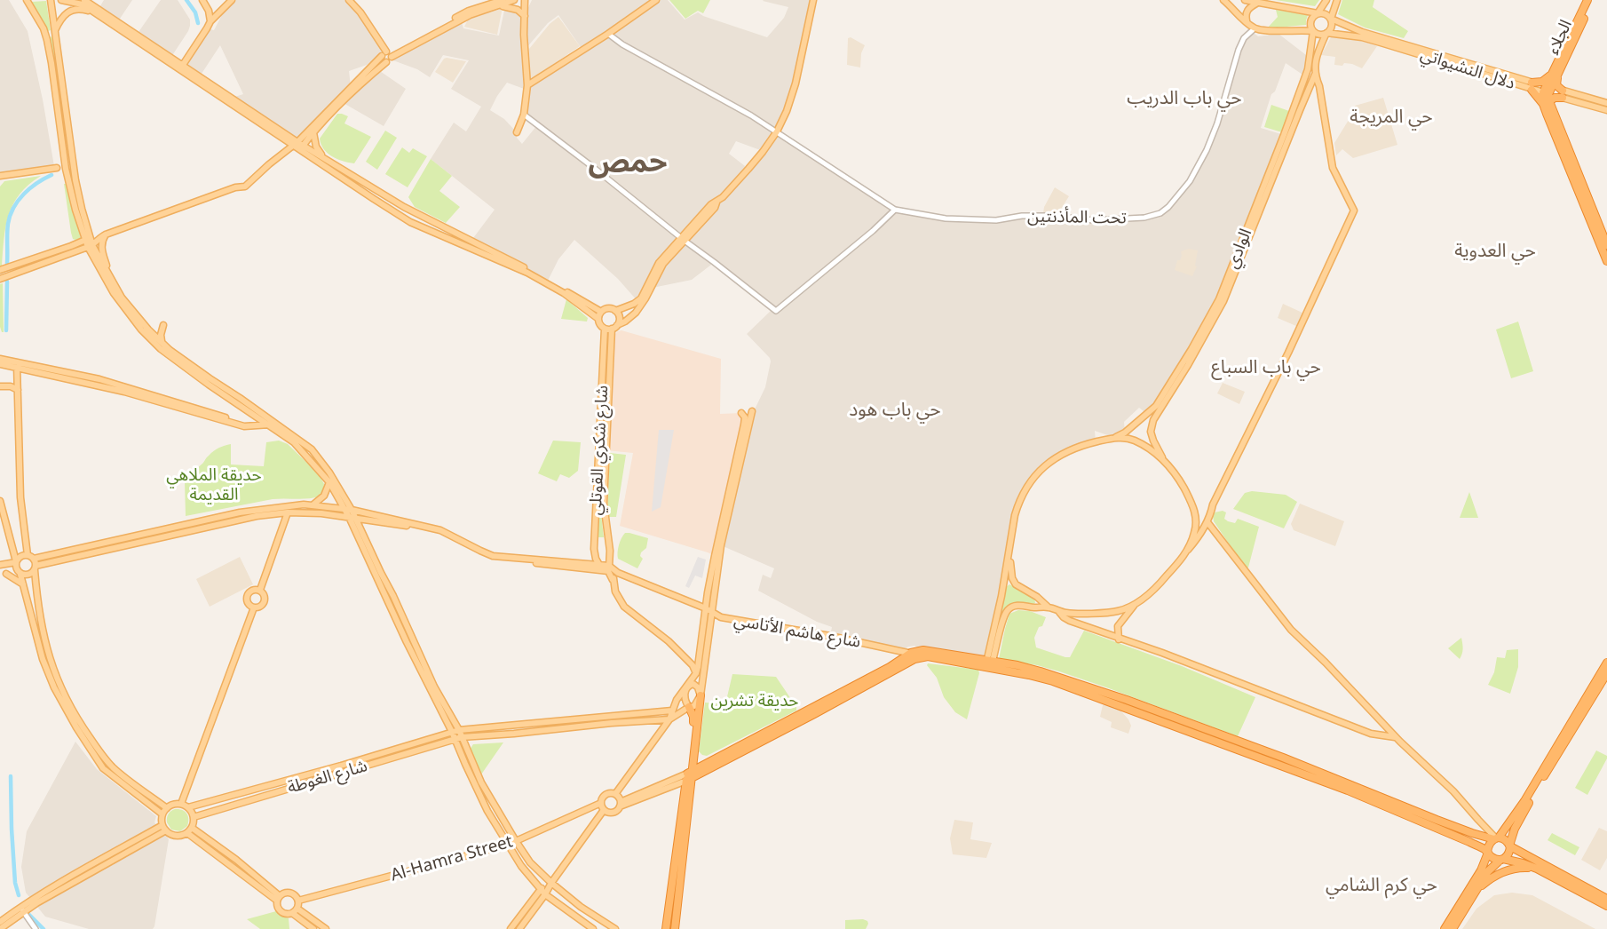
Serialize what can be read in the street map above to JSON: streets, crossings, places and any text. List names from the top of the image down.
{
  "streets": {
    "highway": ["الجلاء"],
    "main road": [
      "دلال النشيواتي",
      "الوادي",
      "شارع شكري القوتلي",
      "شارع هاشم الأتاسي",
      "شارع الغوطة",
      "Al-Hamra Street"
    ],
    "street": ["تحت المأذنتين"]
  },
  "crossings": [
    ["دلال النشيواتي", "الوادي"],
    ["شارع شكري القوتلي", "شارع هاشم الأتاسي"]
  ],
  "districts": [
    "حي باب الدريب",
    "حي المريجة",
    "حمص",
    "حي العدوية",
    "حي باب السباع",
    "حي باب هود",
    "حي كرم الشامي"
  ],
  "parks": ["حديقة الملاهي القديمة", "حديقة تشرين"]
}
